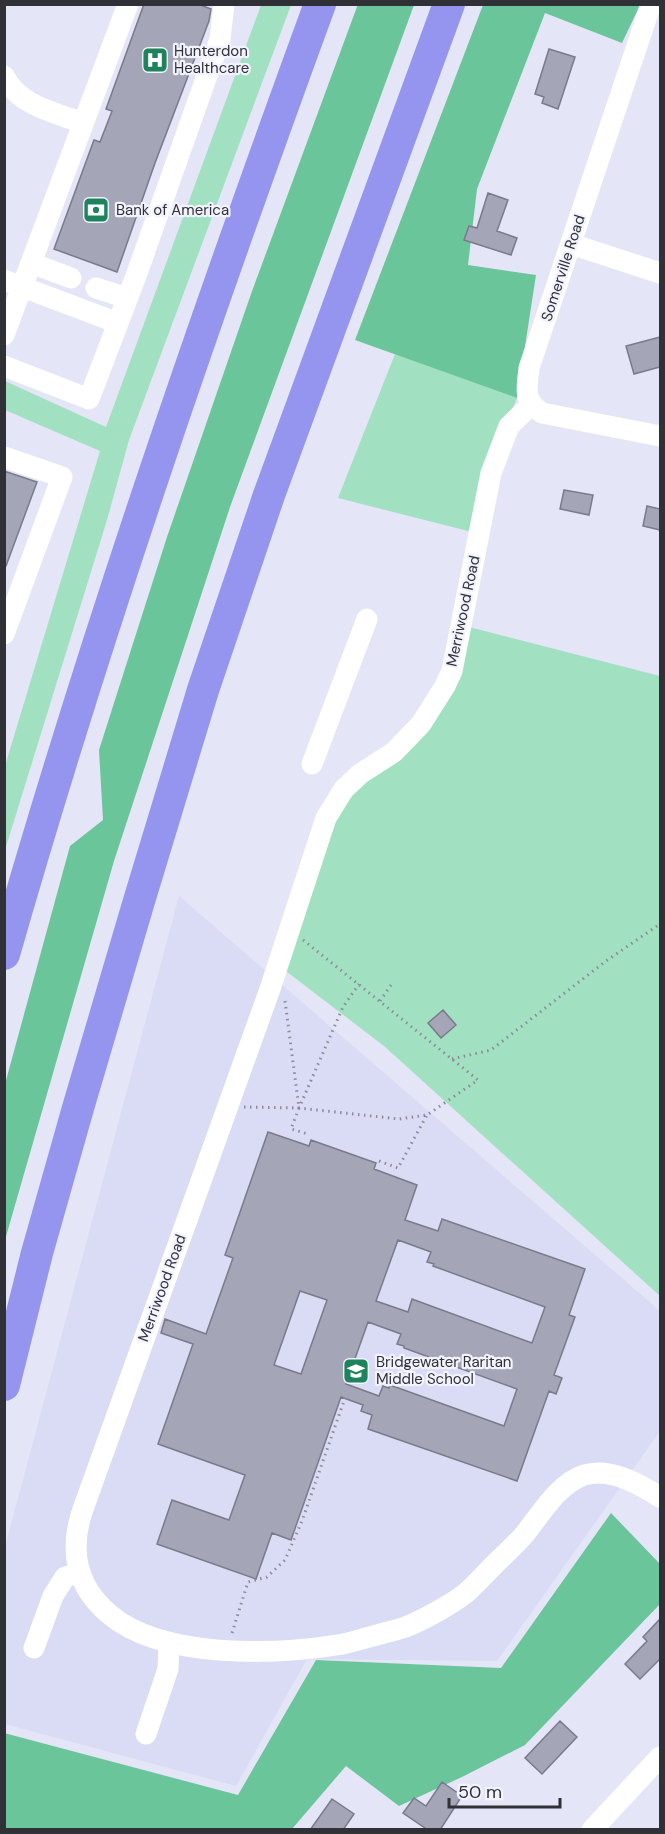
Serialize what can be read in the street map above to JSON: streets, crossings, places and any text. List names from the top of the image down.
{
  "streets": {
    "street": ["Somerville Road", "Merriwood Road"]
  },
  "crossings": [
    ["Somerville Road", "Merriwood Road"]
  ],
  "places": {
    "hospital": ["Hunterdon Healthcare"],
    "bank": ["Bank of America"],
    "school or university": ["Bridgewater Raritan Middle School"]
  },
  "scale_bar": "50 m"
}
